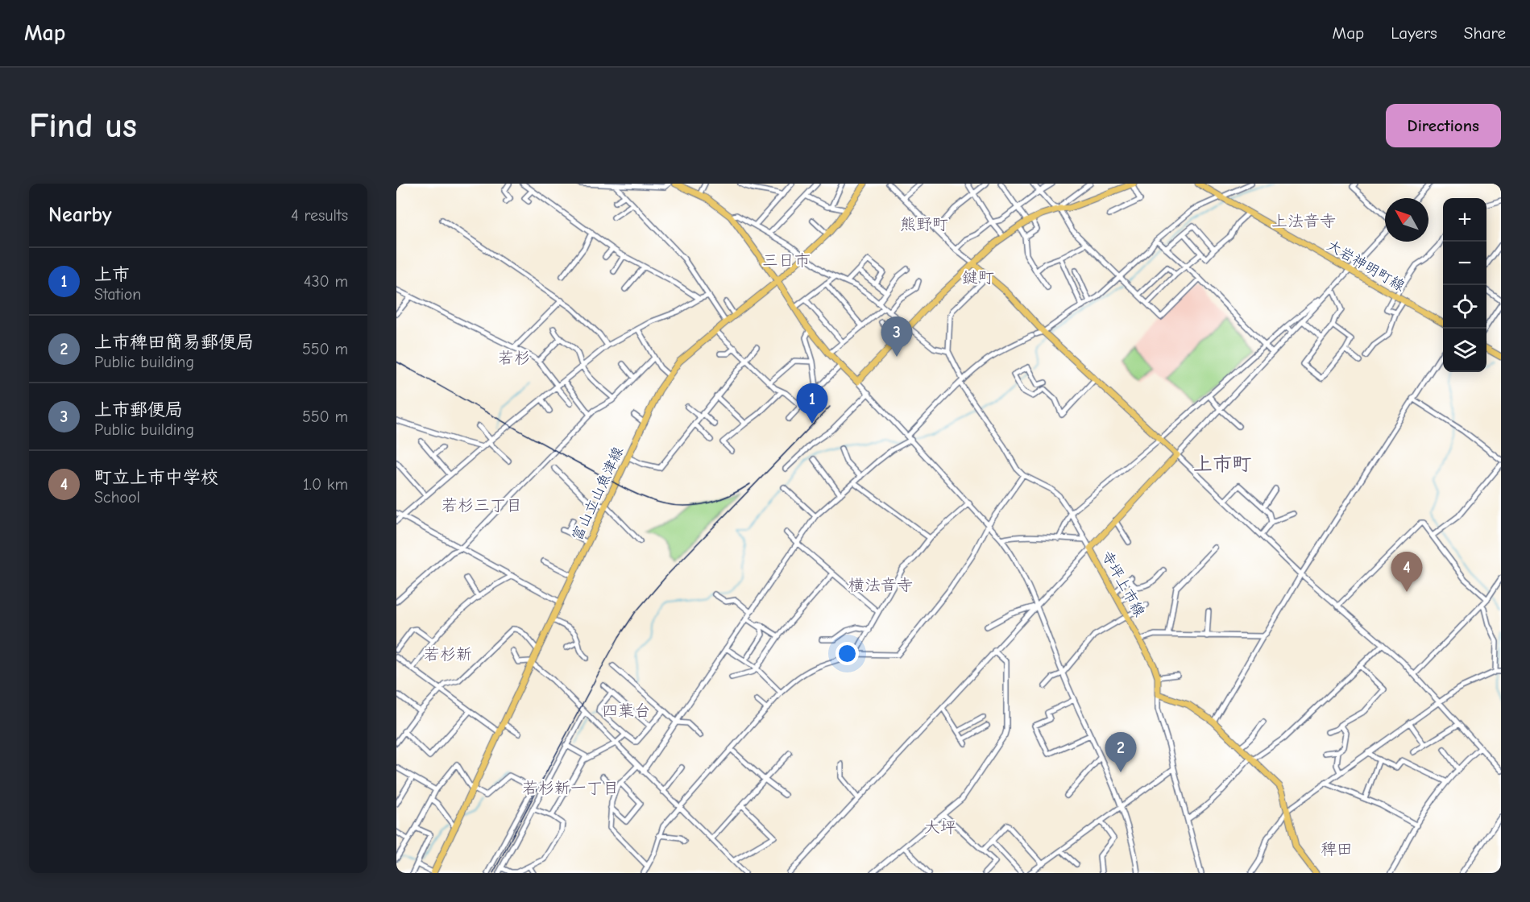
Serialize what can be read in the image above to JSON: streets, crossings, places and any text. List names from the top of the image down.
{
  "streets": {
    "main road": ["大岩神明町線", "富山立山魚津線", "寺坪上市線"]
  },
  "districts": [
    "上法音寺",
    "熊野町",
    "三日市",
    "鍵町",
    "若杉",
    "上市町",
    "若杉三丁目",
    "横法音寺",
    "若杉新",
    "四葉台",
    "若杉新一丁目",
    "大坪",
    "稗田"
  ],
  "north": "top left",
  "page": {
    "header": "Map",
    "nav": ["Map", "Layers", "Share"],
    "buttons": "Directions",
    "title": "Find us",
    "heading": ["Nearby", "4 results"],
    "map_buttons": ["+", "−"],
    "list": [
      {
        "mark": "1",
        "name": "上市",
        "note": "Station",
        "value": "430 m"
      },
      {
        "mark": "2",
        "name": "上市稗田簡易郵便局",
        "note": "Public building",
        "value": "550 m"
      },
      {
        "mark": "3",
        "name": "上市郵便局",
        "note": "Public building",
        "value": "550 m"
      },
      {
        "mark": "4",
        "name": "町立上市中学校",
        "note": "School",
        "value": "1.0 km"
      }
    ],
    "pins": [
      "3",
      "1",
      "4",
      "2"
    ]
  }
}
